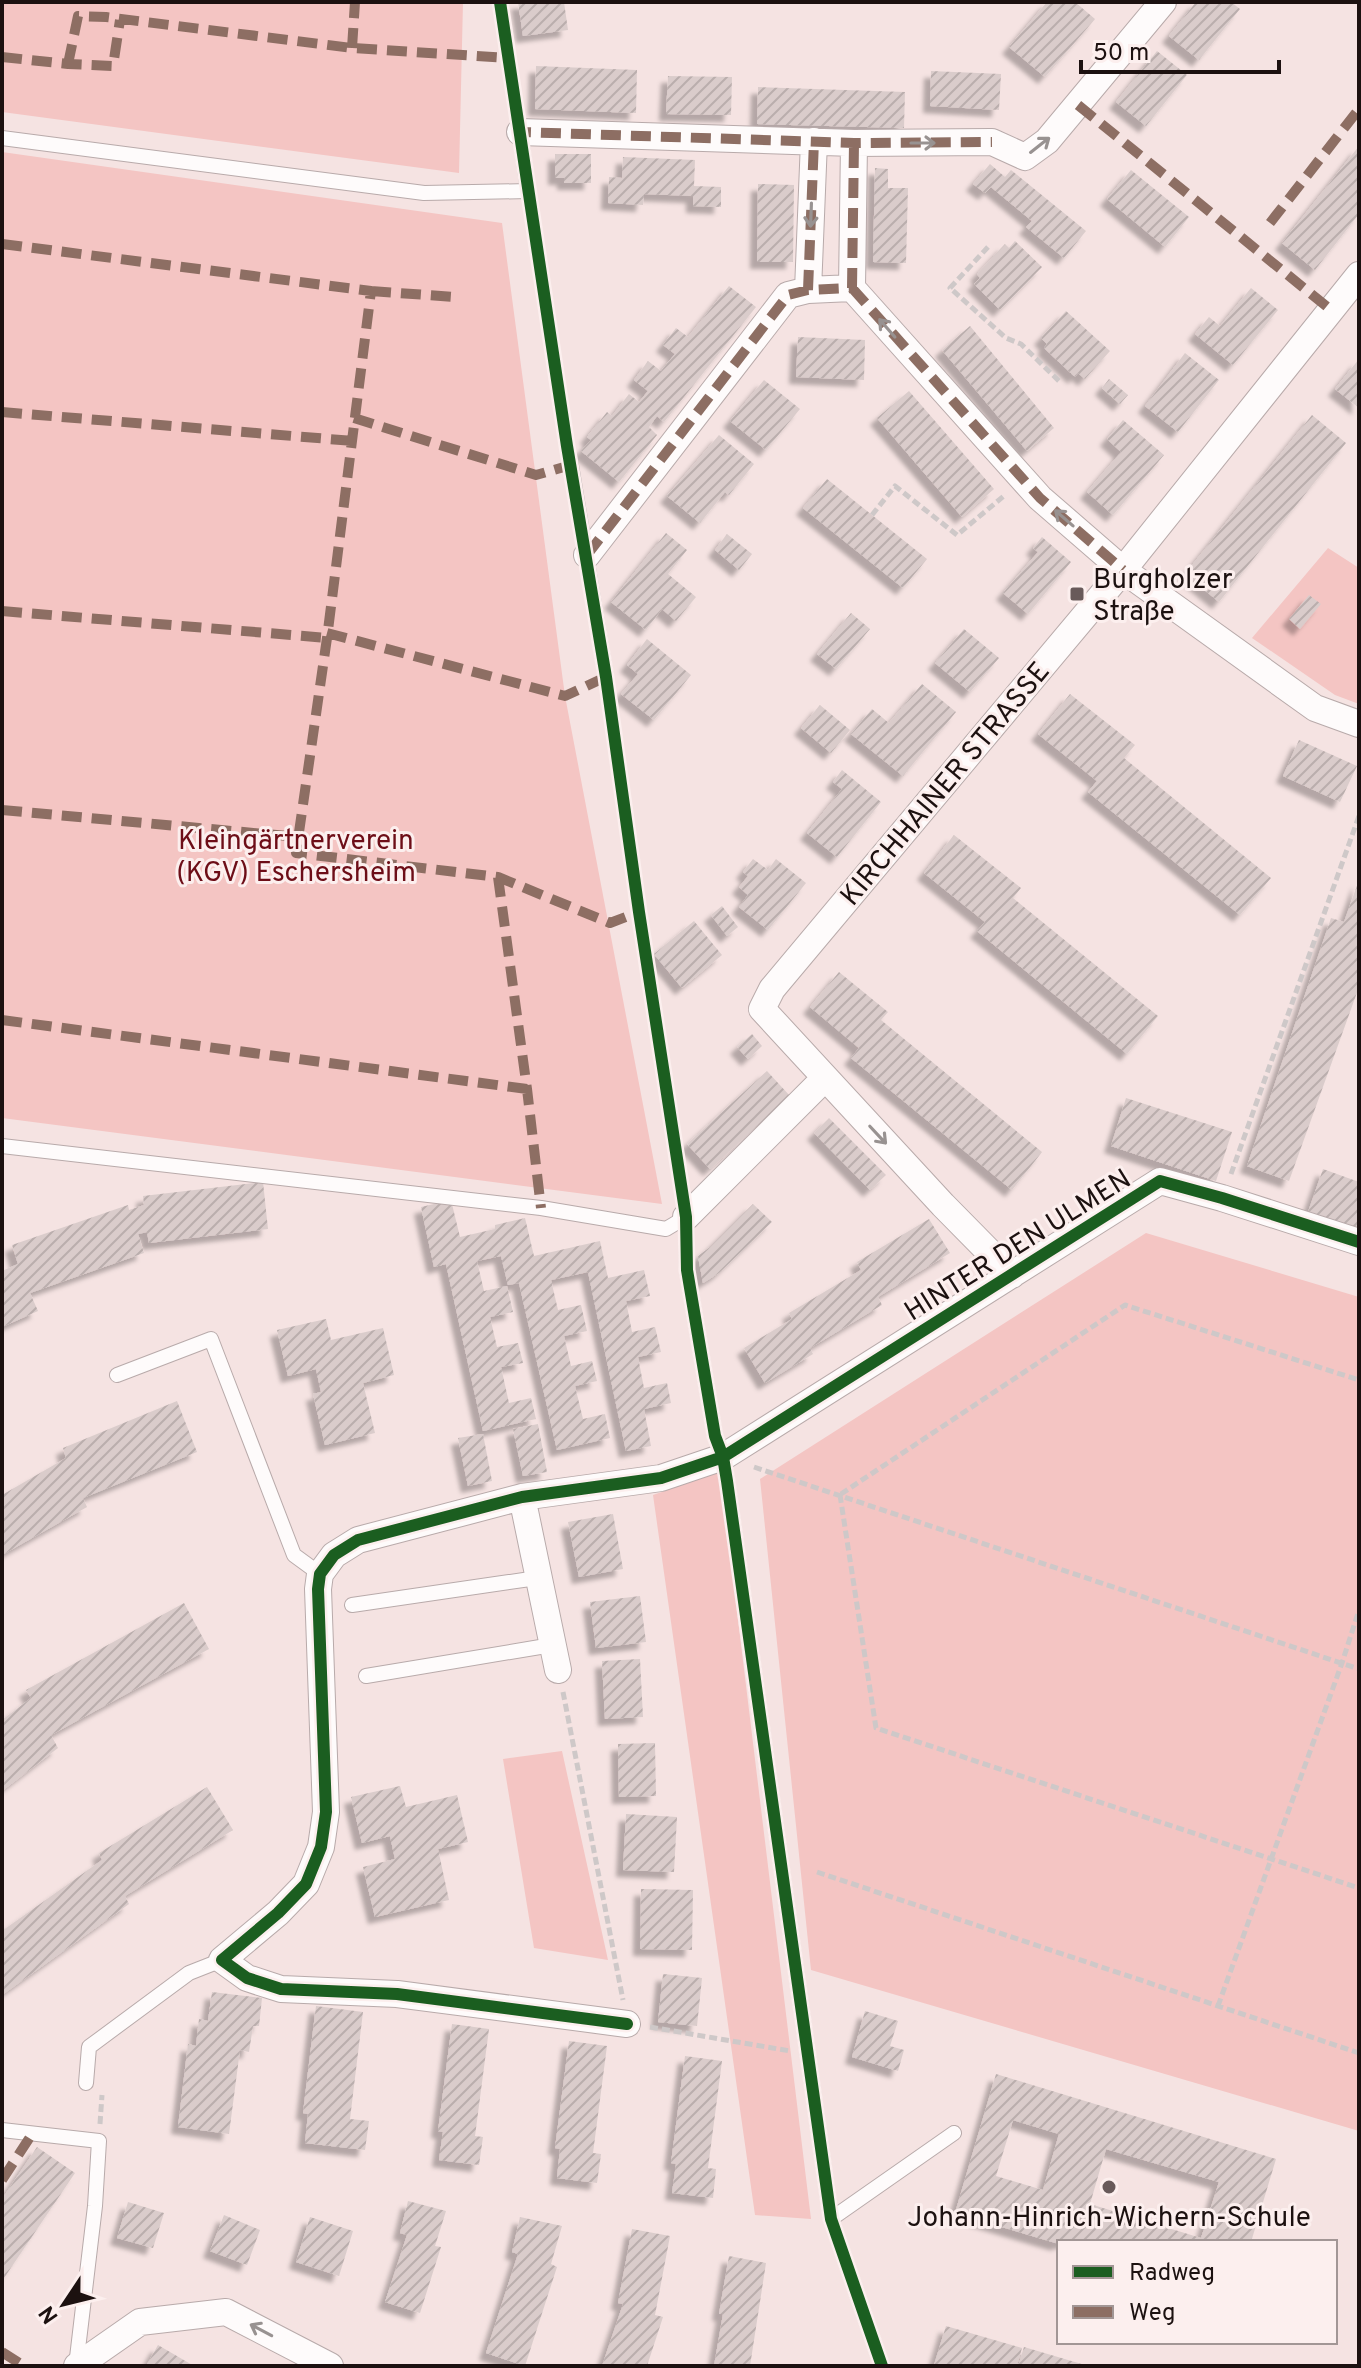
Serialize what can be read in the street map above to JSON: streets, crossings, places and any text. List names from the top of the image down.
{
  "streets": {
    "street": ["KIRCHHAINER STRASSE", "HINTER DEN ULMEN"]
  },
  "crossings": [
    ["KIRCHHAINER STRASSE", "HINTER DEN ULMEN"]
  ],
  "parks": ["Kleingärtnerverein (KGV) Eschersheim"],
  "places": {
    "transit": ["Burgholzer Straße"],
    "other": ["Johann-Hinrich-Wichern-Schule"]
  },
  "legend": ["Radweg", "Weg"],
  "scale_bar": "50 m",
  "north": "bottom left"
}
